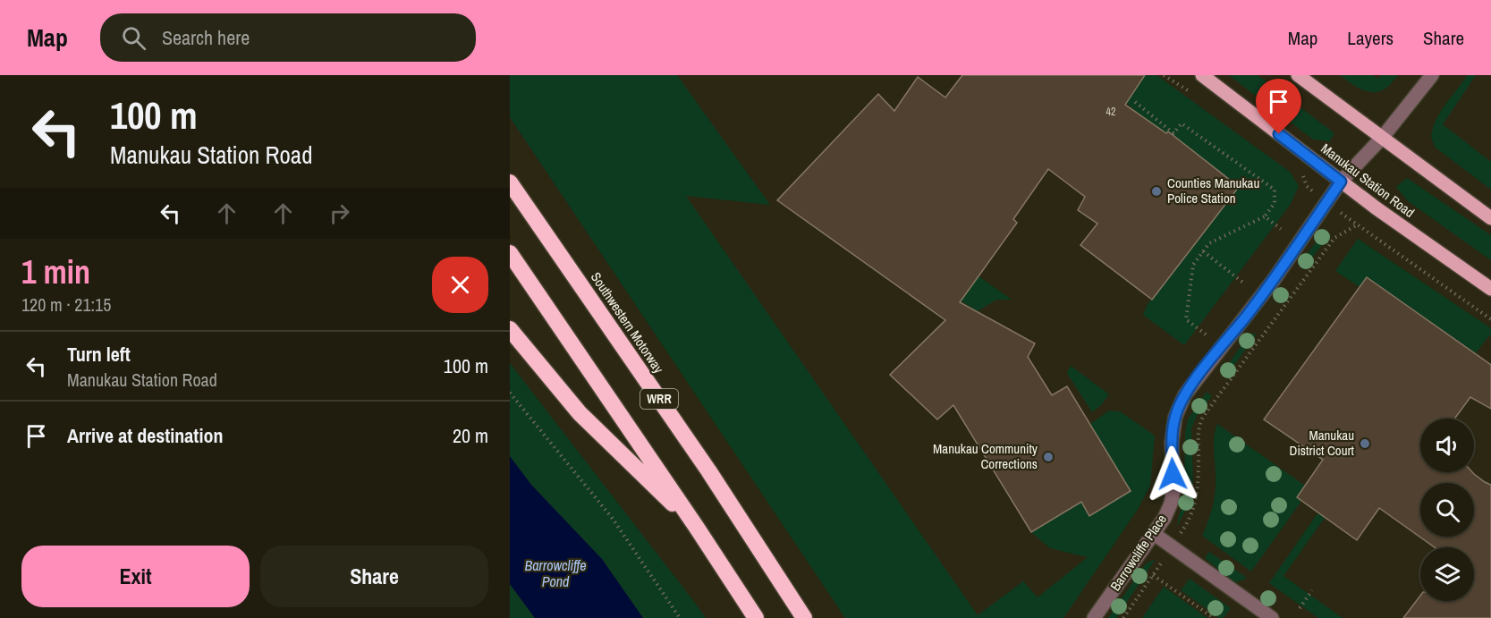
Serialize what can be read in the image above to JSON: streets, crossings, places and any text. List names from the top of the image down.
{
  "streets": {
    "highway": ["Southwestern Motorway", "WRR"],
    "main road": ["Manukau Station Road"],
    "street": ["Barrowcliffe Place"]
  },
  "crossings": [
    ["Manukau Station Road", "Barrowcliffe Place"]
  ],
  "water": ["Barrowcliffe Pond"],
  "places": ["Counties Manukau Police Station", "Manukau District Court", "Manukau Community Corrections"],
  "house_numbers": ["42"],
  "page": {
    "header": "Map",
    "search": "Search here",
    "nav": ["Map", "Layers", "Share"],
    "turn": ["100 m", "Manukau Station Road"],
    "heading": ["1 min", "120 m · 21:15"],
    "list": [
      {
        "name": "Turn left",
        "note": "Manukau Station Road",
        "value": "100 m"
      },
      {
        "name": "Arrive at destination",
        "value": "20 m"
      }
    ],
    "buttons": ["Exit", "Share"]
  }
}
